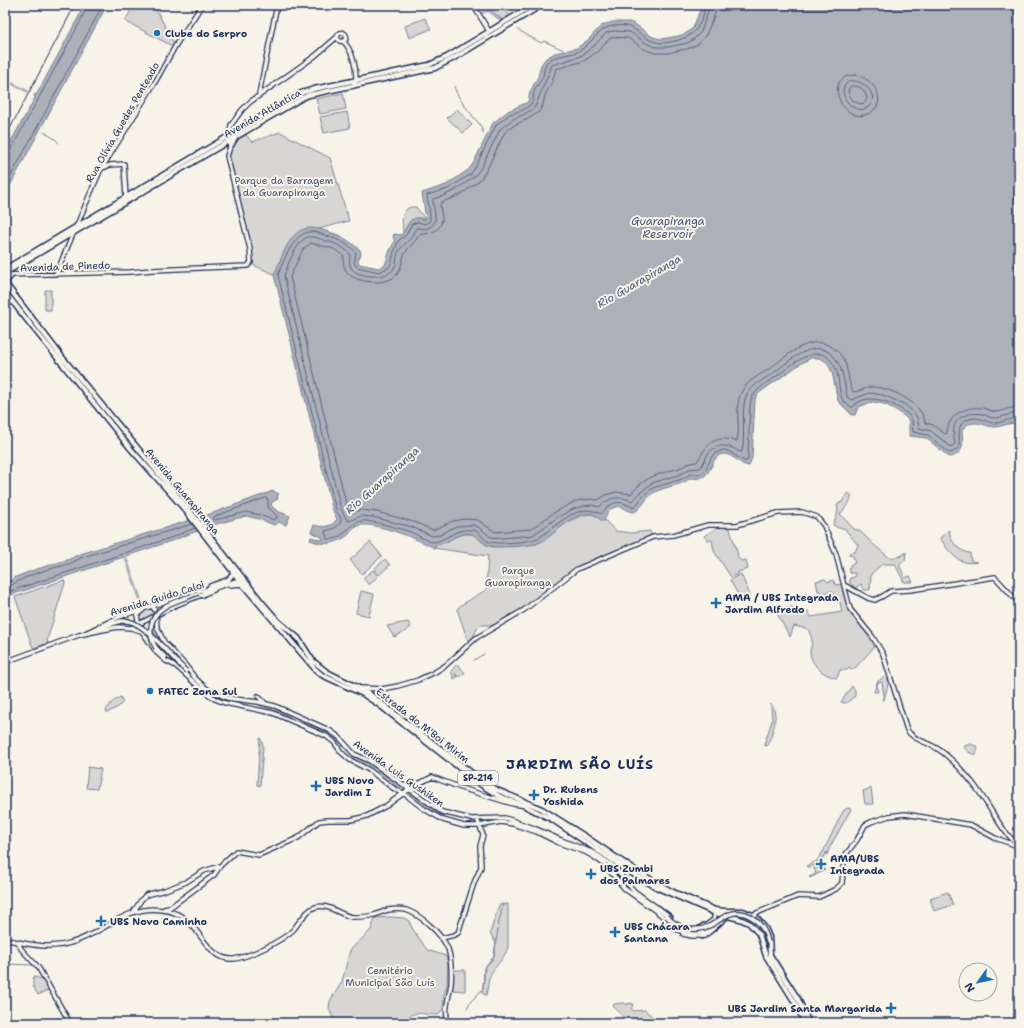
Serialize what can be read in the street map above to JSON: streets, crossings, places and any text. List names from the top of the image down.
{
  "streets": {
    "main road": [
      "Avenida Atlântica",
      "Rua Olívia Guedes Penteado",
      "Avenida de Pinedo",
      "Avenida Guarapiranga",
      "Avenida Guido Caloi",
      "Estrada do M'Boi Mirim",
      "Avenida Luis Gushiken",
      "SP-214"
    ]
  },
  "crossings": [
    ["Avenida Atlântica", "Rua Olívia Guedes Penteado"],
    ["Avenida Atlântica", "Avenida de Pinedo"],
    ["Avenida Guarapiranga", "Avenida Guido Caloi"],
    ["Avenida Guarapiranga", "Estrada do M'Boi Mirim"],
    ["Avenida Guido Caloi", "Avenida Luis Gushiken"],
    ["Estrada do M'Boi Mirim", "Avenida Luis Gushiken"]
  ],
  "districts": ["JARDIM SÃO LUÍS"],
  "water": ["Guarapiranga Reservoir", "Rio Guarapiranga"],
  "parks": ["Parque da Barragem da Guarapiranga", "Parque Guarapiranga", "Cemitério Municipal São Luís"],
  "places": {
    "other": ["Clube do Serpro", "FATEC Zona Sul"],
    "health": [
      "AMA / UBS Integrada Jardim Alfredo",
      "UBS Novo Jardim I",
      "Dr. Rubens Yoshida",
      "AMA/UBS Integrada",
      "UBS Zumbi dos Palmares",
      "UBS Novo Caminho",
      "UBS Chácara Santana",
      "UBS Jardim Santa Margarida"
    ]
  },
  "north": "bottom left"
}
